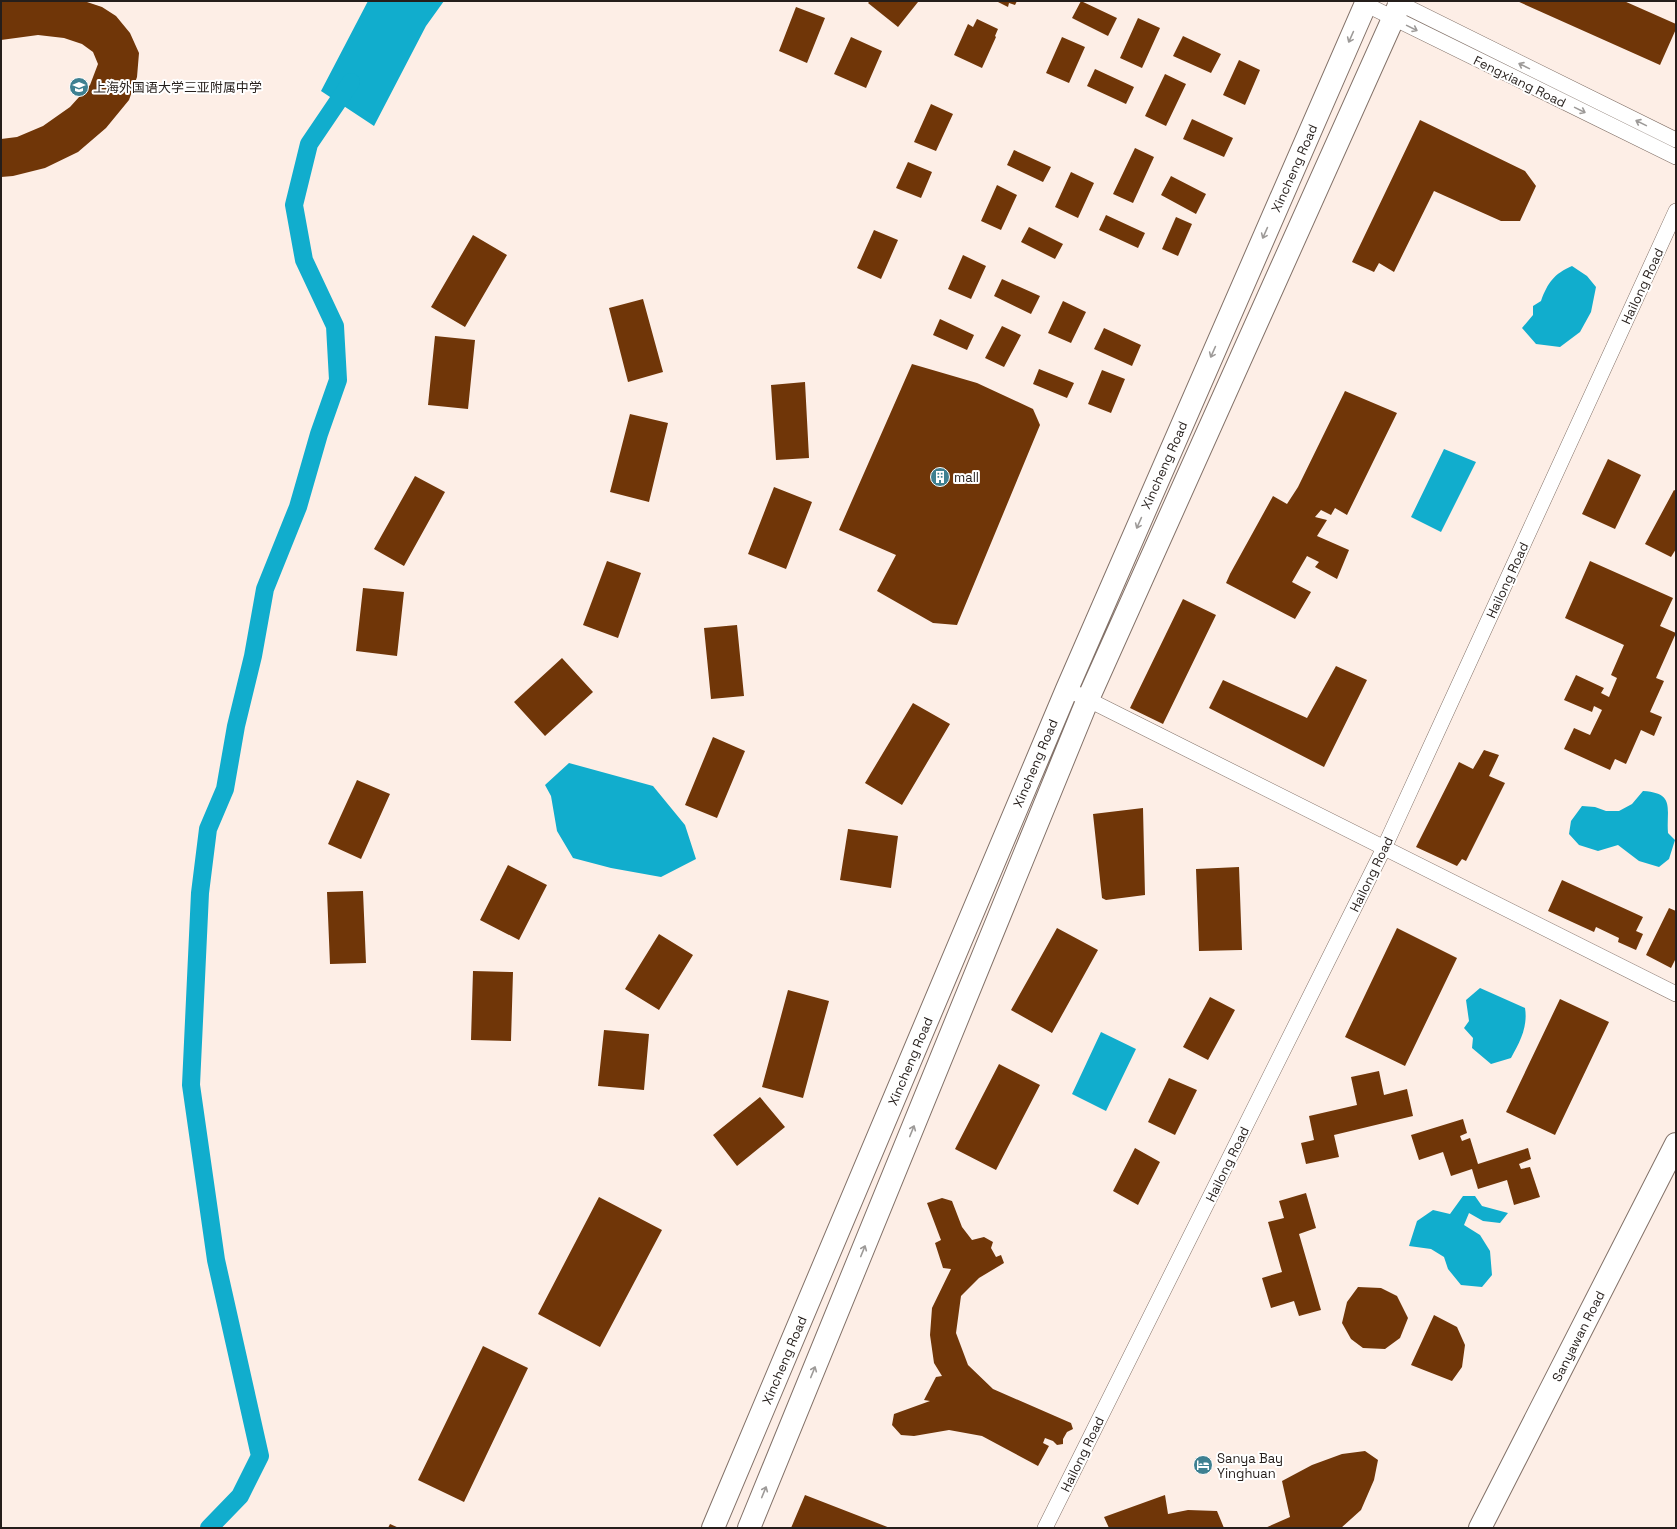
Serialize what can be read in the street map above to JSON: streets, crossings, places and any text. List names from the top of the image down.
{
  "streets": {
    "main road": ["Xincheng Road", "Sanyawan Road"],
    "street": ["Fengxiang Road", "Hailong Road"]
  },
  "crossings": [
    ["Fengxiang Road", "Xincheng Road"]
  ],
  "places": {
    "school or university": ["上海外国语大学三亚附属中学"],
    "building": ["mall"],
    "hotel": ["Sanya Bay Yinghuan"]
  }
}
